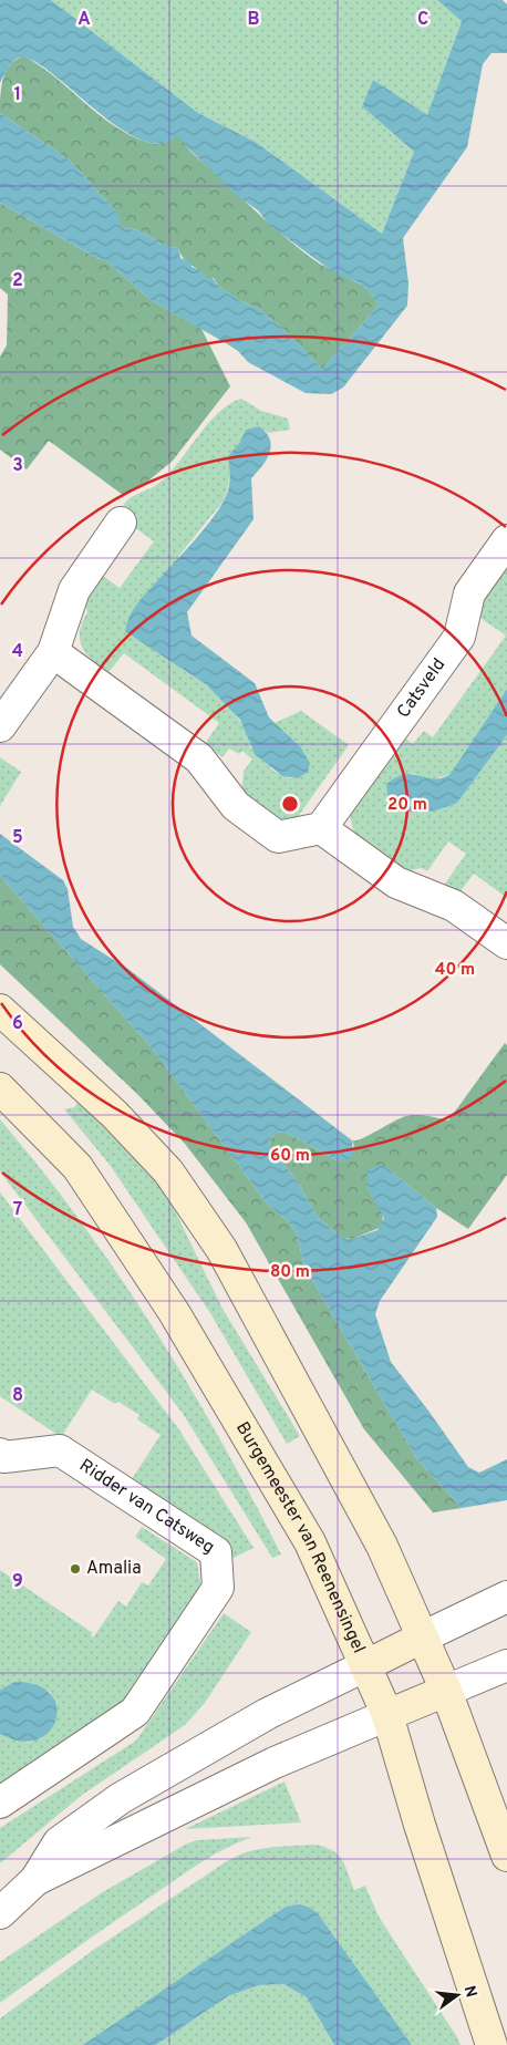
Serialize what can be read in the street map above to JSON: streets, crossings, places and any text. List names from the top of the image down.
{
  "streets": {
    "main road": ["Burgemeester van Reenensingel"],
    "street": ["Catsveld", "Ridder van Catsweg"]
  },
  "places": ["Amalia"],
  "north": "right",
  "grid": {
    "columns": ["A", "B", "C"],
    "rows": [
      "1",
      "2",
      "3",
      "4",
      "5",
      "6",
      "7",
      "8",
      "9"
    ]
  },
  "rings": [
    "20 m",
    "40 m",
    "60 m",
    "80 m"
  ]
}
